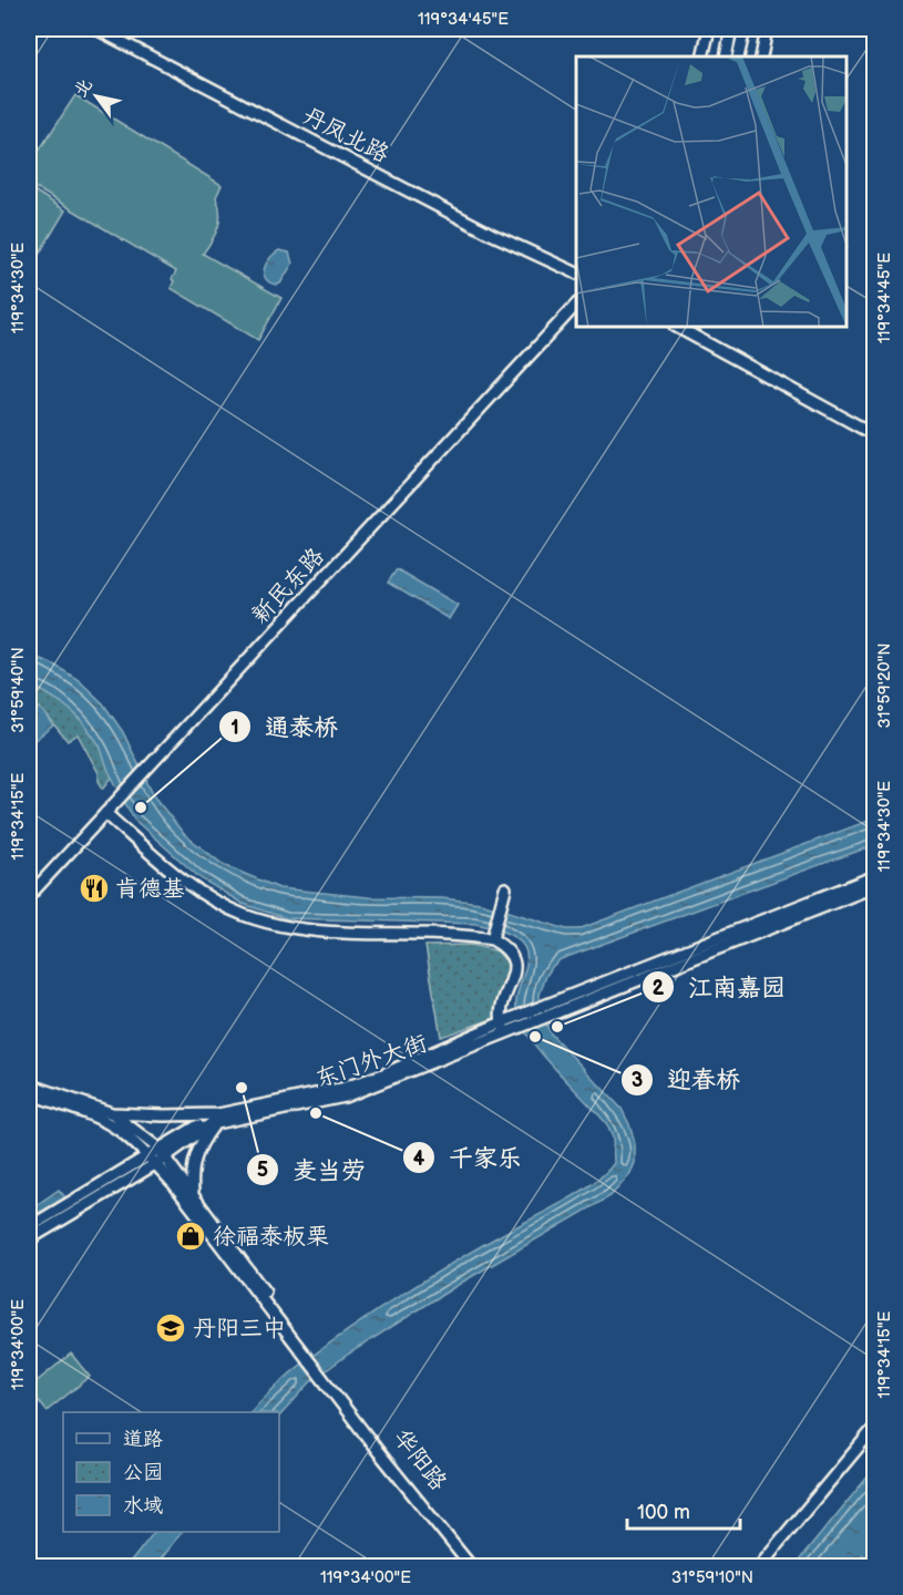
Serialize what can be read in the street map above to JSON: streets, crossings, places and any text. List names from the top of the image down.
{
  "streets": {
    "main road": [
      "丹凤北路",
      "新民东路",
      "东门外大街",
      "华阳路"
    ]
  },
  "places": {
    "other": [
      "通泰桥",
      "江南嘉园",
      "迎春桥",
      "麦当劳",
      "千家乐"
    ],
    "restaurant": ["肯德基"],
    "shop": ["徐福泰板栗"],
    "school or university": ["丹阳三中"]
  },
  "legend": ["道路", "公园", "水域"],
  "scale_bar": "100 m",
  "north": "top left",
  "coordinates": [
    "119°34'45\"E",
    "119°34'30\"E",
    "31°59'20\"N",
    "31°59'40\"N",
    "119°34'15\"E",
    "119°34'00\"E",
    "31°59'10\"N"
  ]
}
